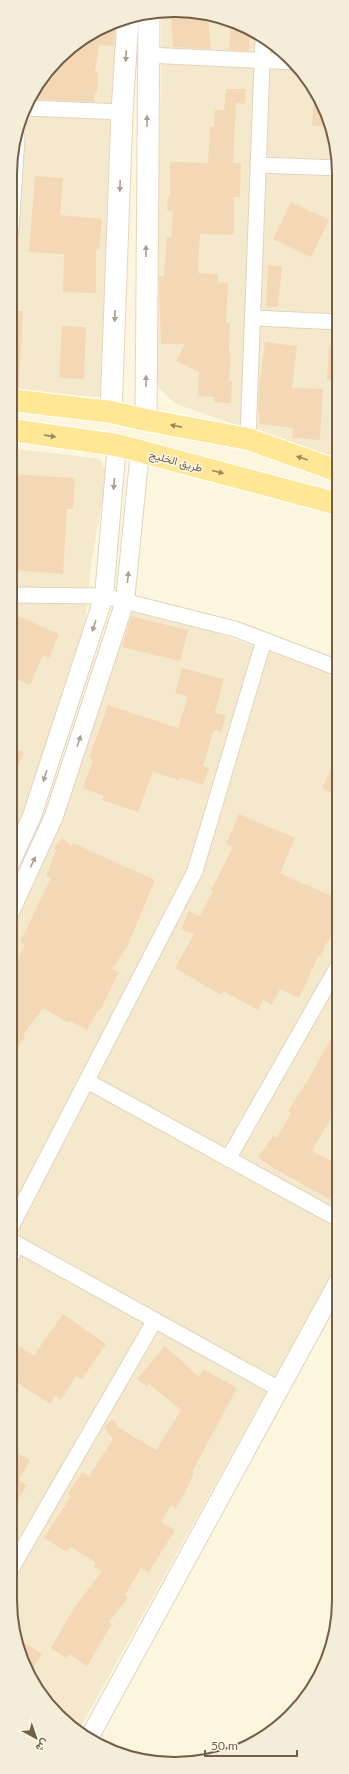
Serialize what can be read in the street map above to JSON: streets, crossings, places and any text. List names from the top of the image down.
{
  "streets": {
    "main road": ["طريق الخليج"]
  },
  "scale_bar": "50 m",
  "north": "bottom right"
}
